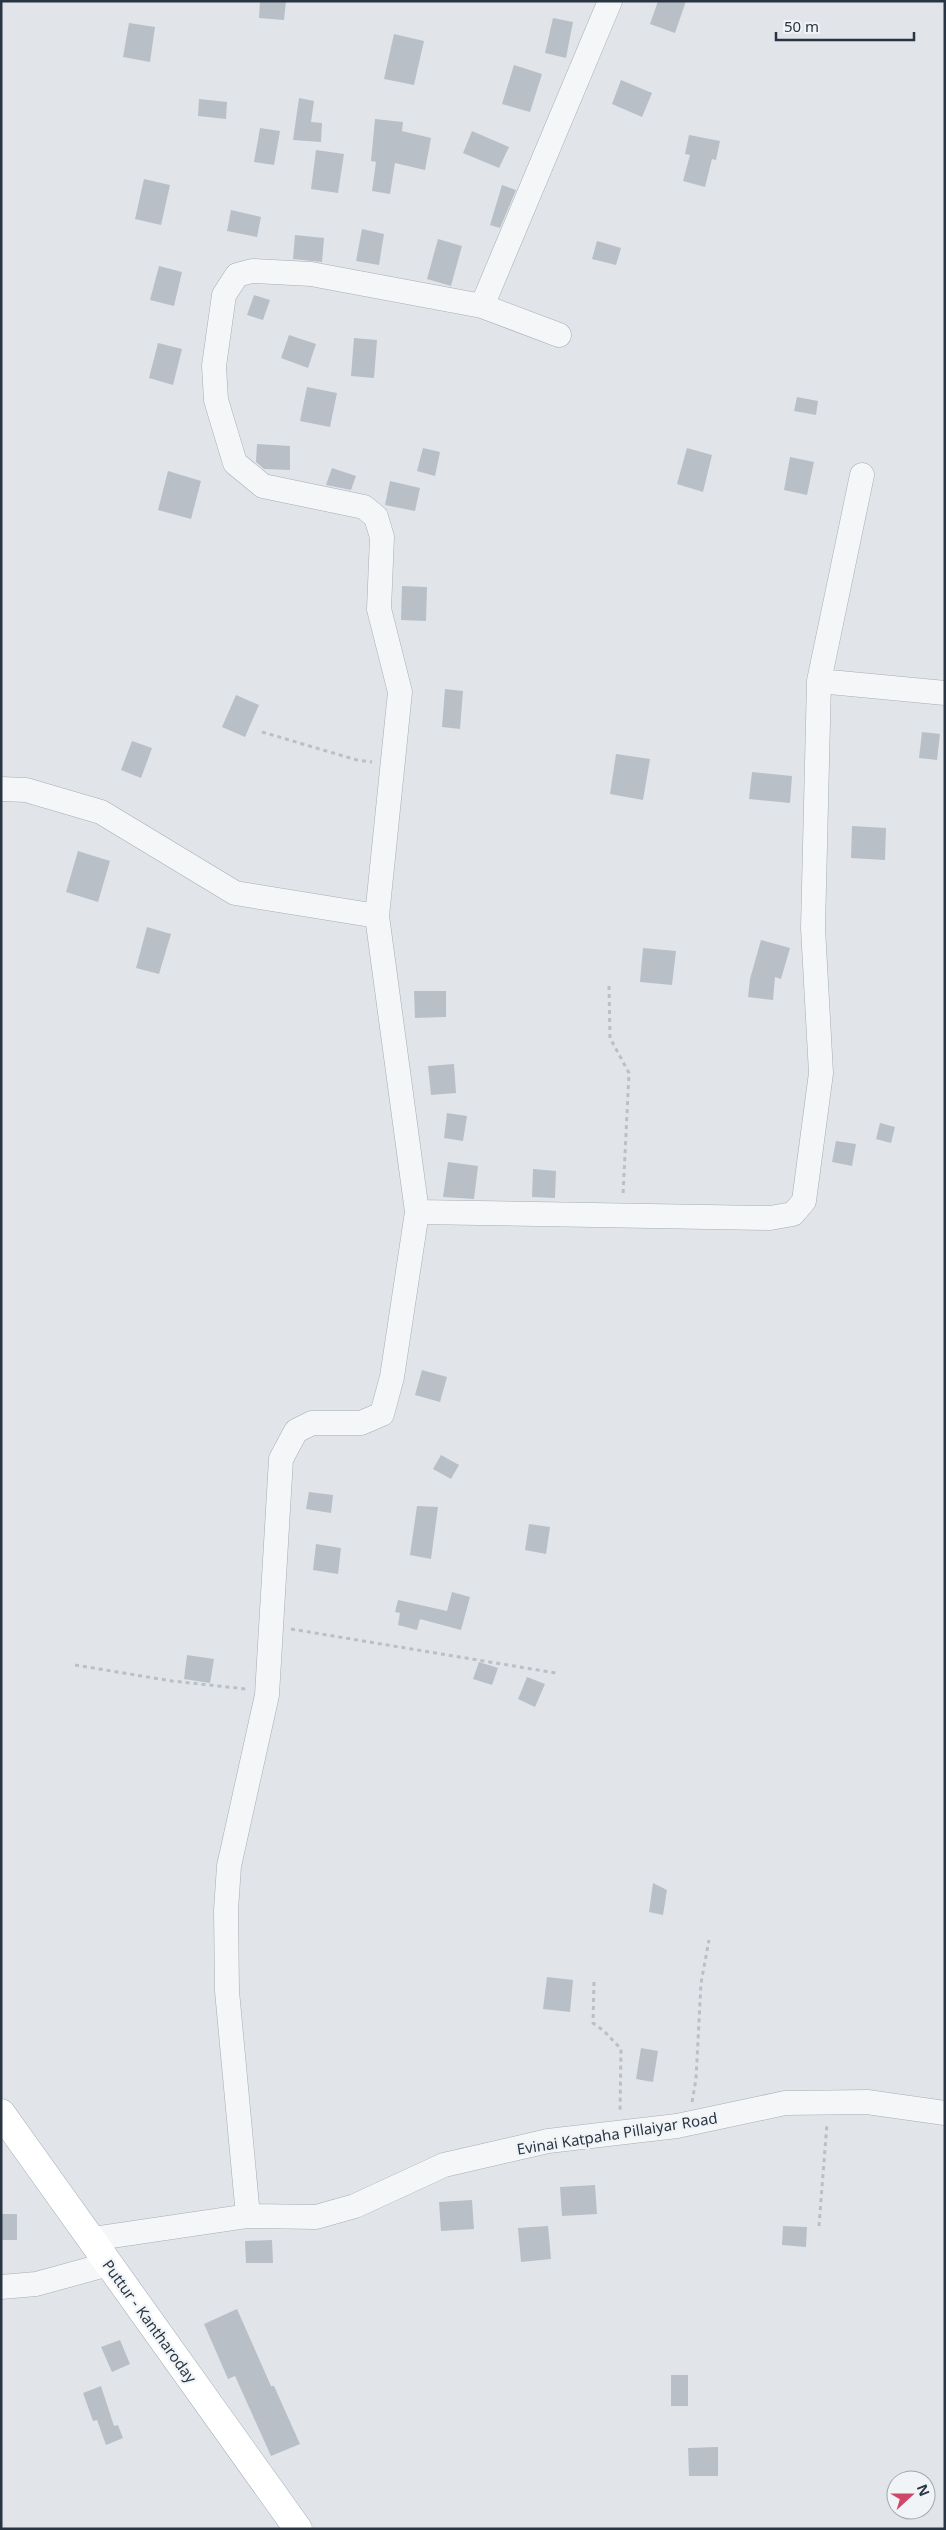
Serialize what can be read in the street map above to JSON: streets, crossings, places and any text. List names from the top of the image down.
{
  "streets": {
    "main road": ["Puttur - Kantharoday"],
    "street": ["Evinai Katpaha Pillaiyar Road"]
  },
  "crossings": [
    ["Evinai Katpaha Pillaiyar Road", "Puttur - Kantharoday"]
  ],
  "scale_bar": "50 m",
  "north": "right"
}
